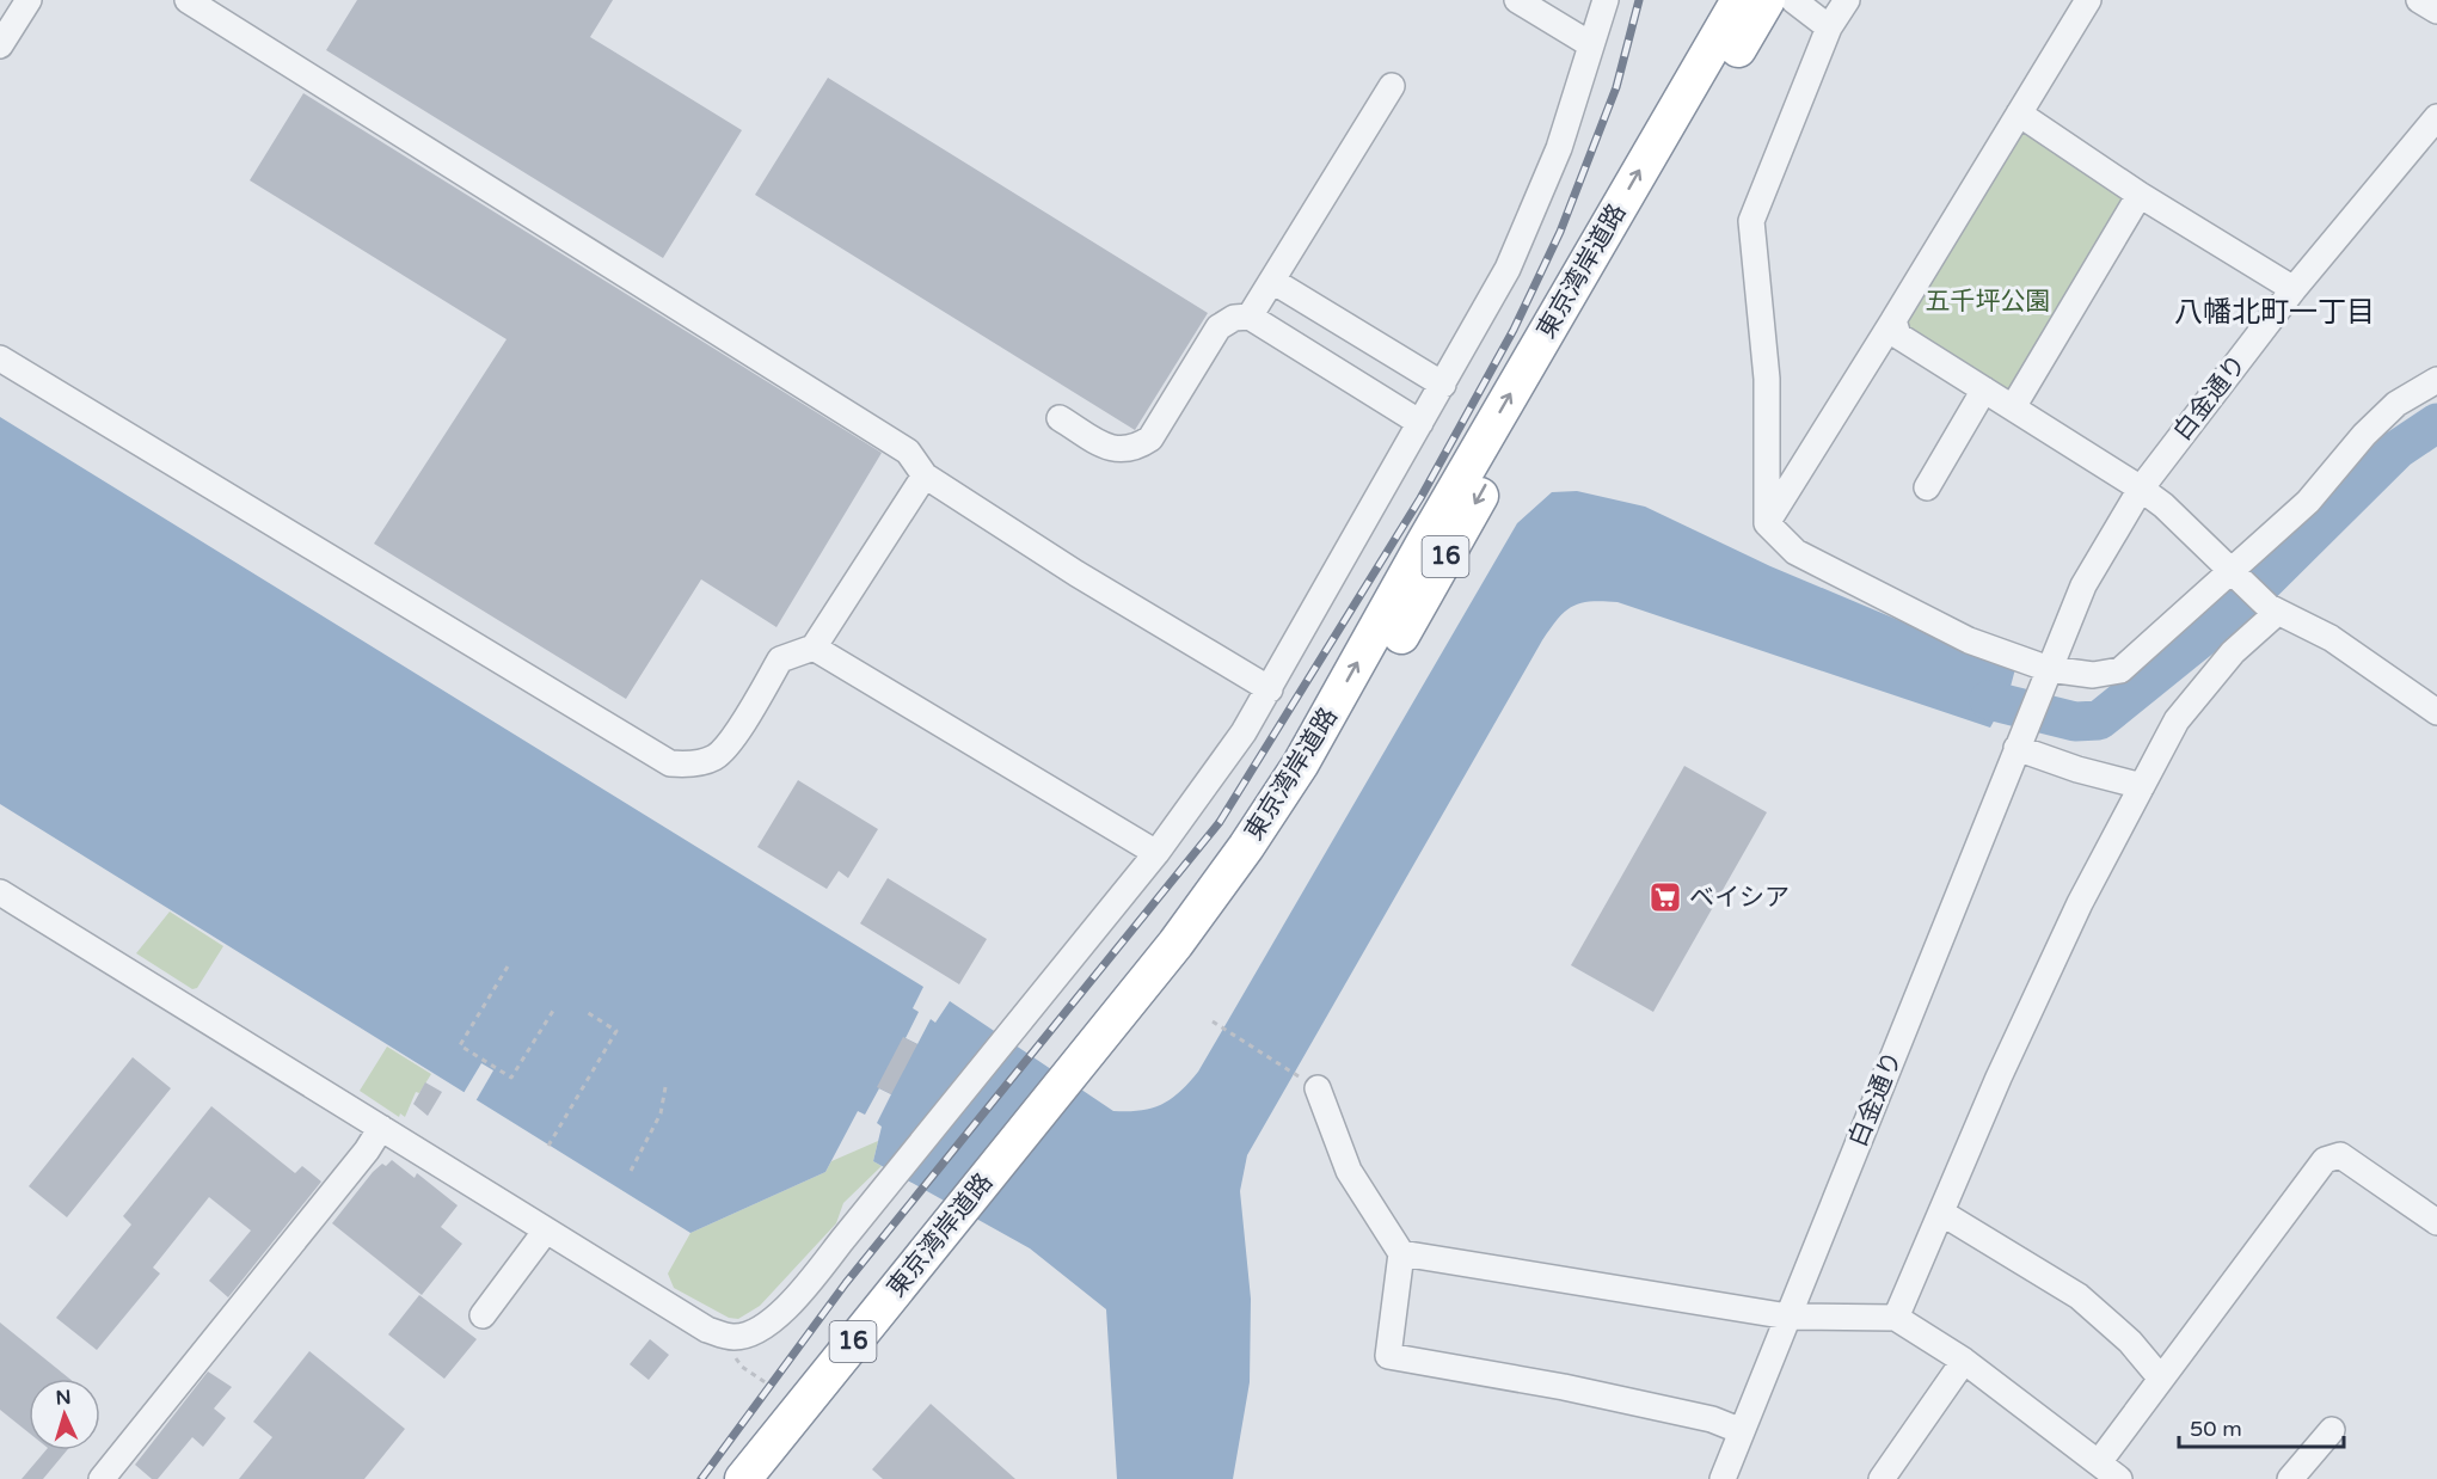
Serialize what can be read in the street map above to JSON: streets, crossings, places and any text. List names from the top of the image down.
{
  "streets": {
    "highway": ["東京湾岸道路", "16"],
    "street": ["白金通り"]
  },
  "districts": ["八幡北町一丁目"],
  "parks": ["五千坪公園"],
  "places": {
    "supermarket": ["ベイシア"]
  },
  "scale_bar": "50 m",
  "north": "top"
}
